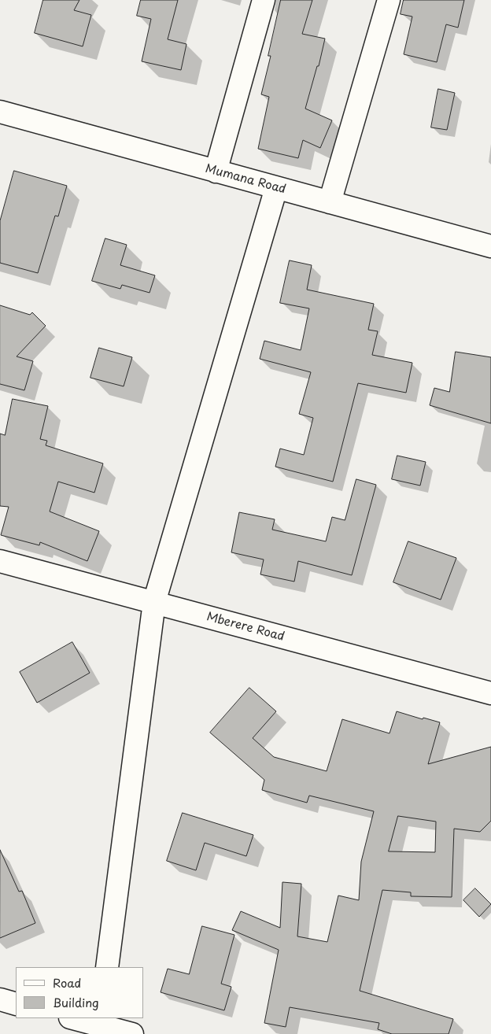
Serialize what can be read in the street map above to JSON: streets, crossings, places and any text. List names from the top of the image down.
{
  "streets": {
    "street": ["Mumana Road", "Mberere Road"]
  },
  "legend": ["Road", "Building"]
}
